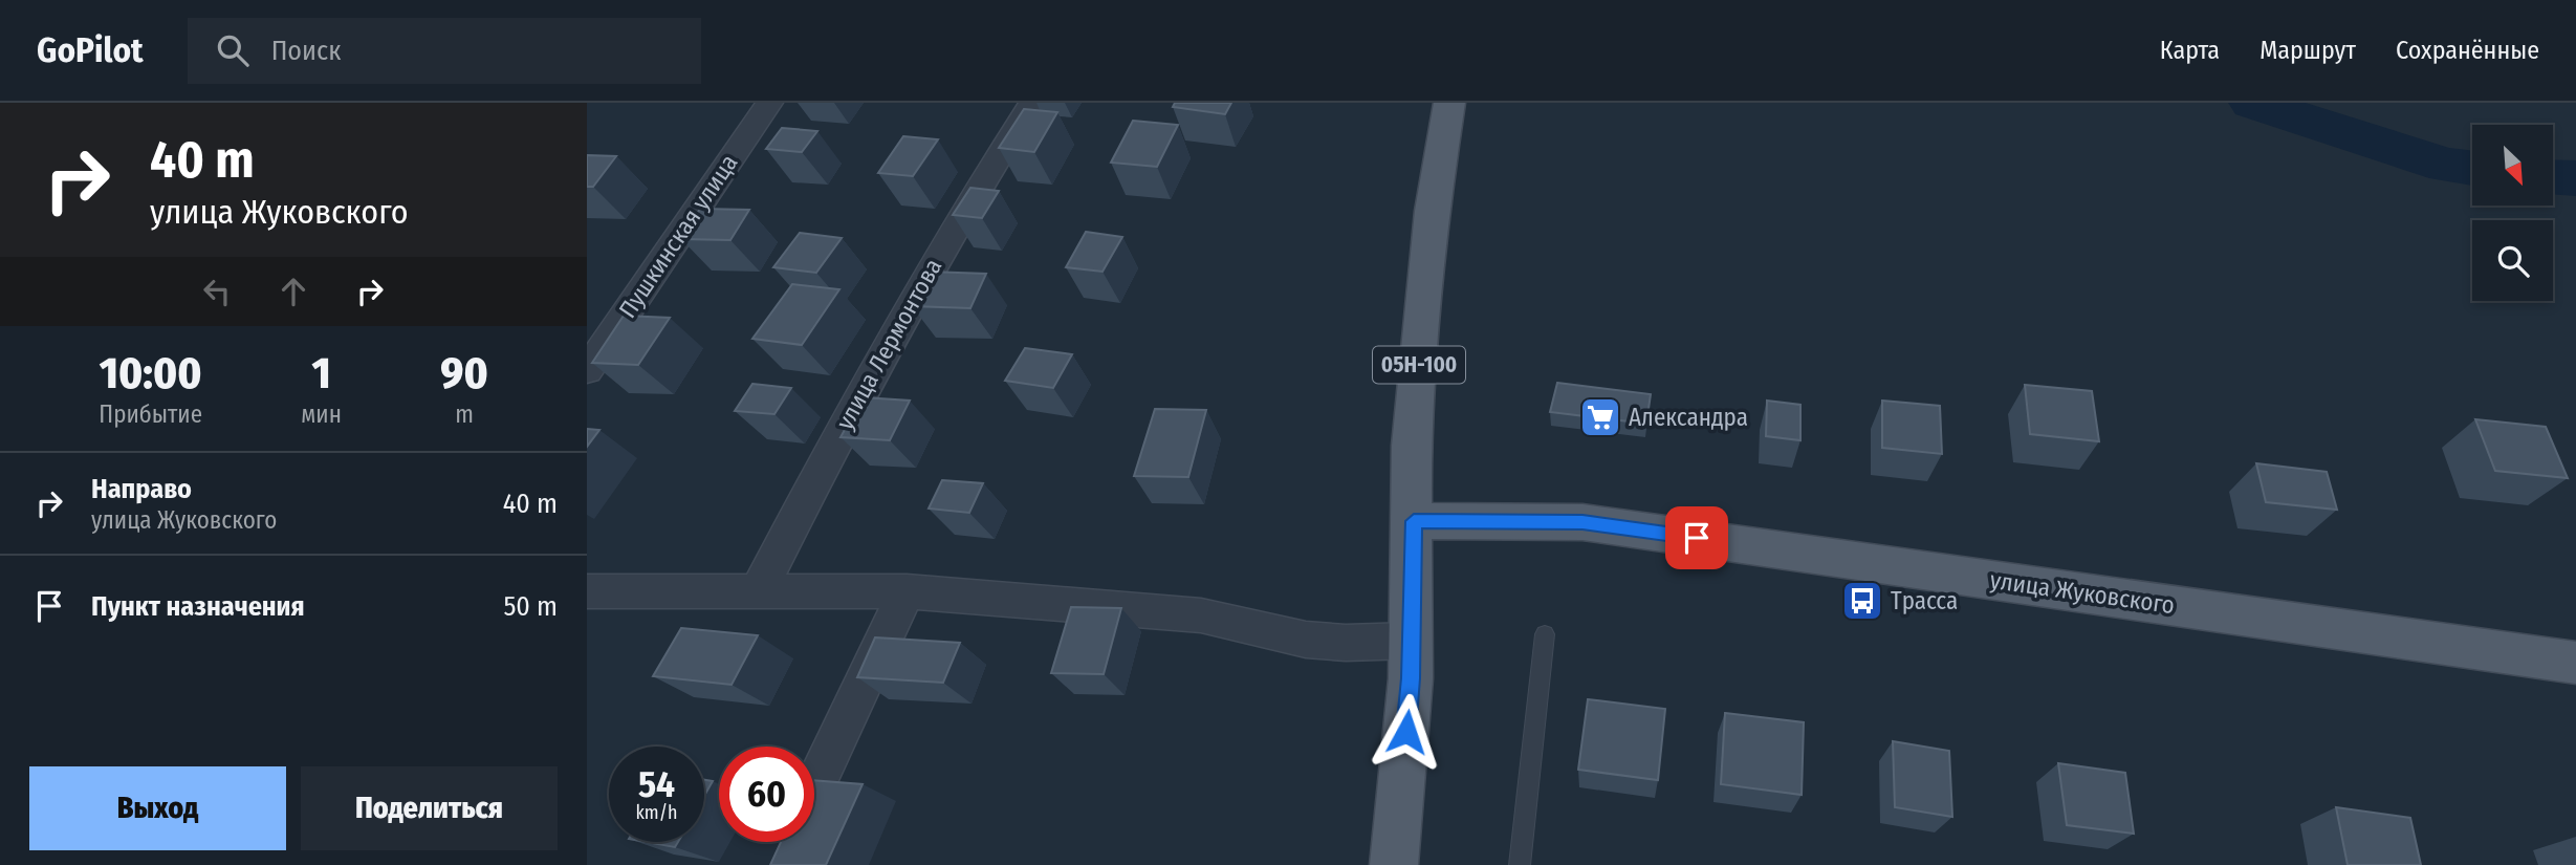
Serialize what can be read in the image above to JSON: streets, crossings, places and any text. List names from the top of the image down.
{
  "streets": {
    "main road": ["05Н-100", "улица Жуковского"],
    "street": ["Пушкинская улица", "улица Лермонтова"]
  },
  "crossings": [
    ["05Н-100", "улица Жуковского"]
  ],
  "places": {
    "supermarket": ["Александра"],
    "bus stop": ["Трасса"]
  },
  "north": "bottom right",
  "page": {
    "header": "GoPilot",
    "search": "Поиск",
    "nav": ["Карта", "Маршрут", "Сохранённые"],
    "turn": ["40 m", "улица Жуковского"],
    "eta": [
      "10:00",
      "Прибытие",
      "1",
      "мин",
      "90",
      "m"
    ],
    "list": [
      {
        "name": "Направо",
        "note": "улица Жуковского",
        "value": "40 m"
      },
      {
        "name": "Пункт назначения",
        "value": "50 m"
      }
    ],
    "speed": "54 km/h",
    "limit": "60",
    "buttons": ["Выход", "Поделиться"]
  }
}
